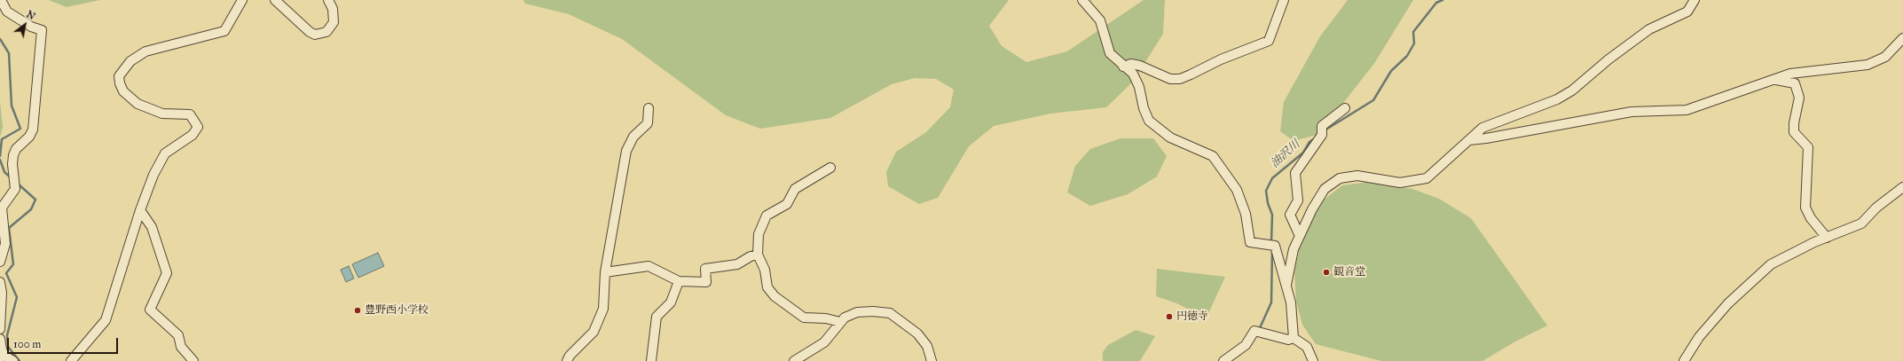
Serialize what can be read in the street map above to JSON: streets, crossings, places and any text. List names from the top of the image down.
{
  "water": ["油沢川"],
  "places": ["観音堂", "豊野西小学校", "円徳寺"],
  "scale_bar": "100 m",
  "north": "top right"
}
